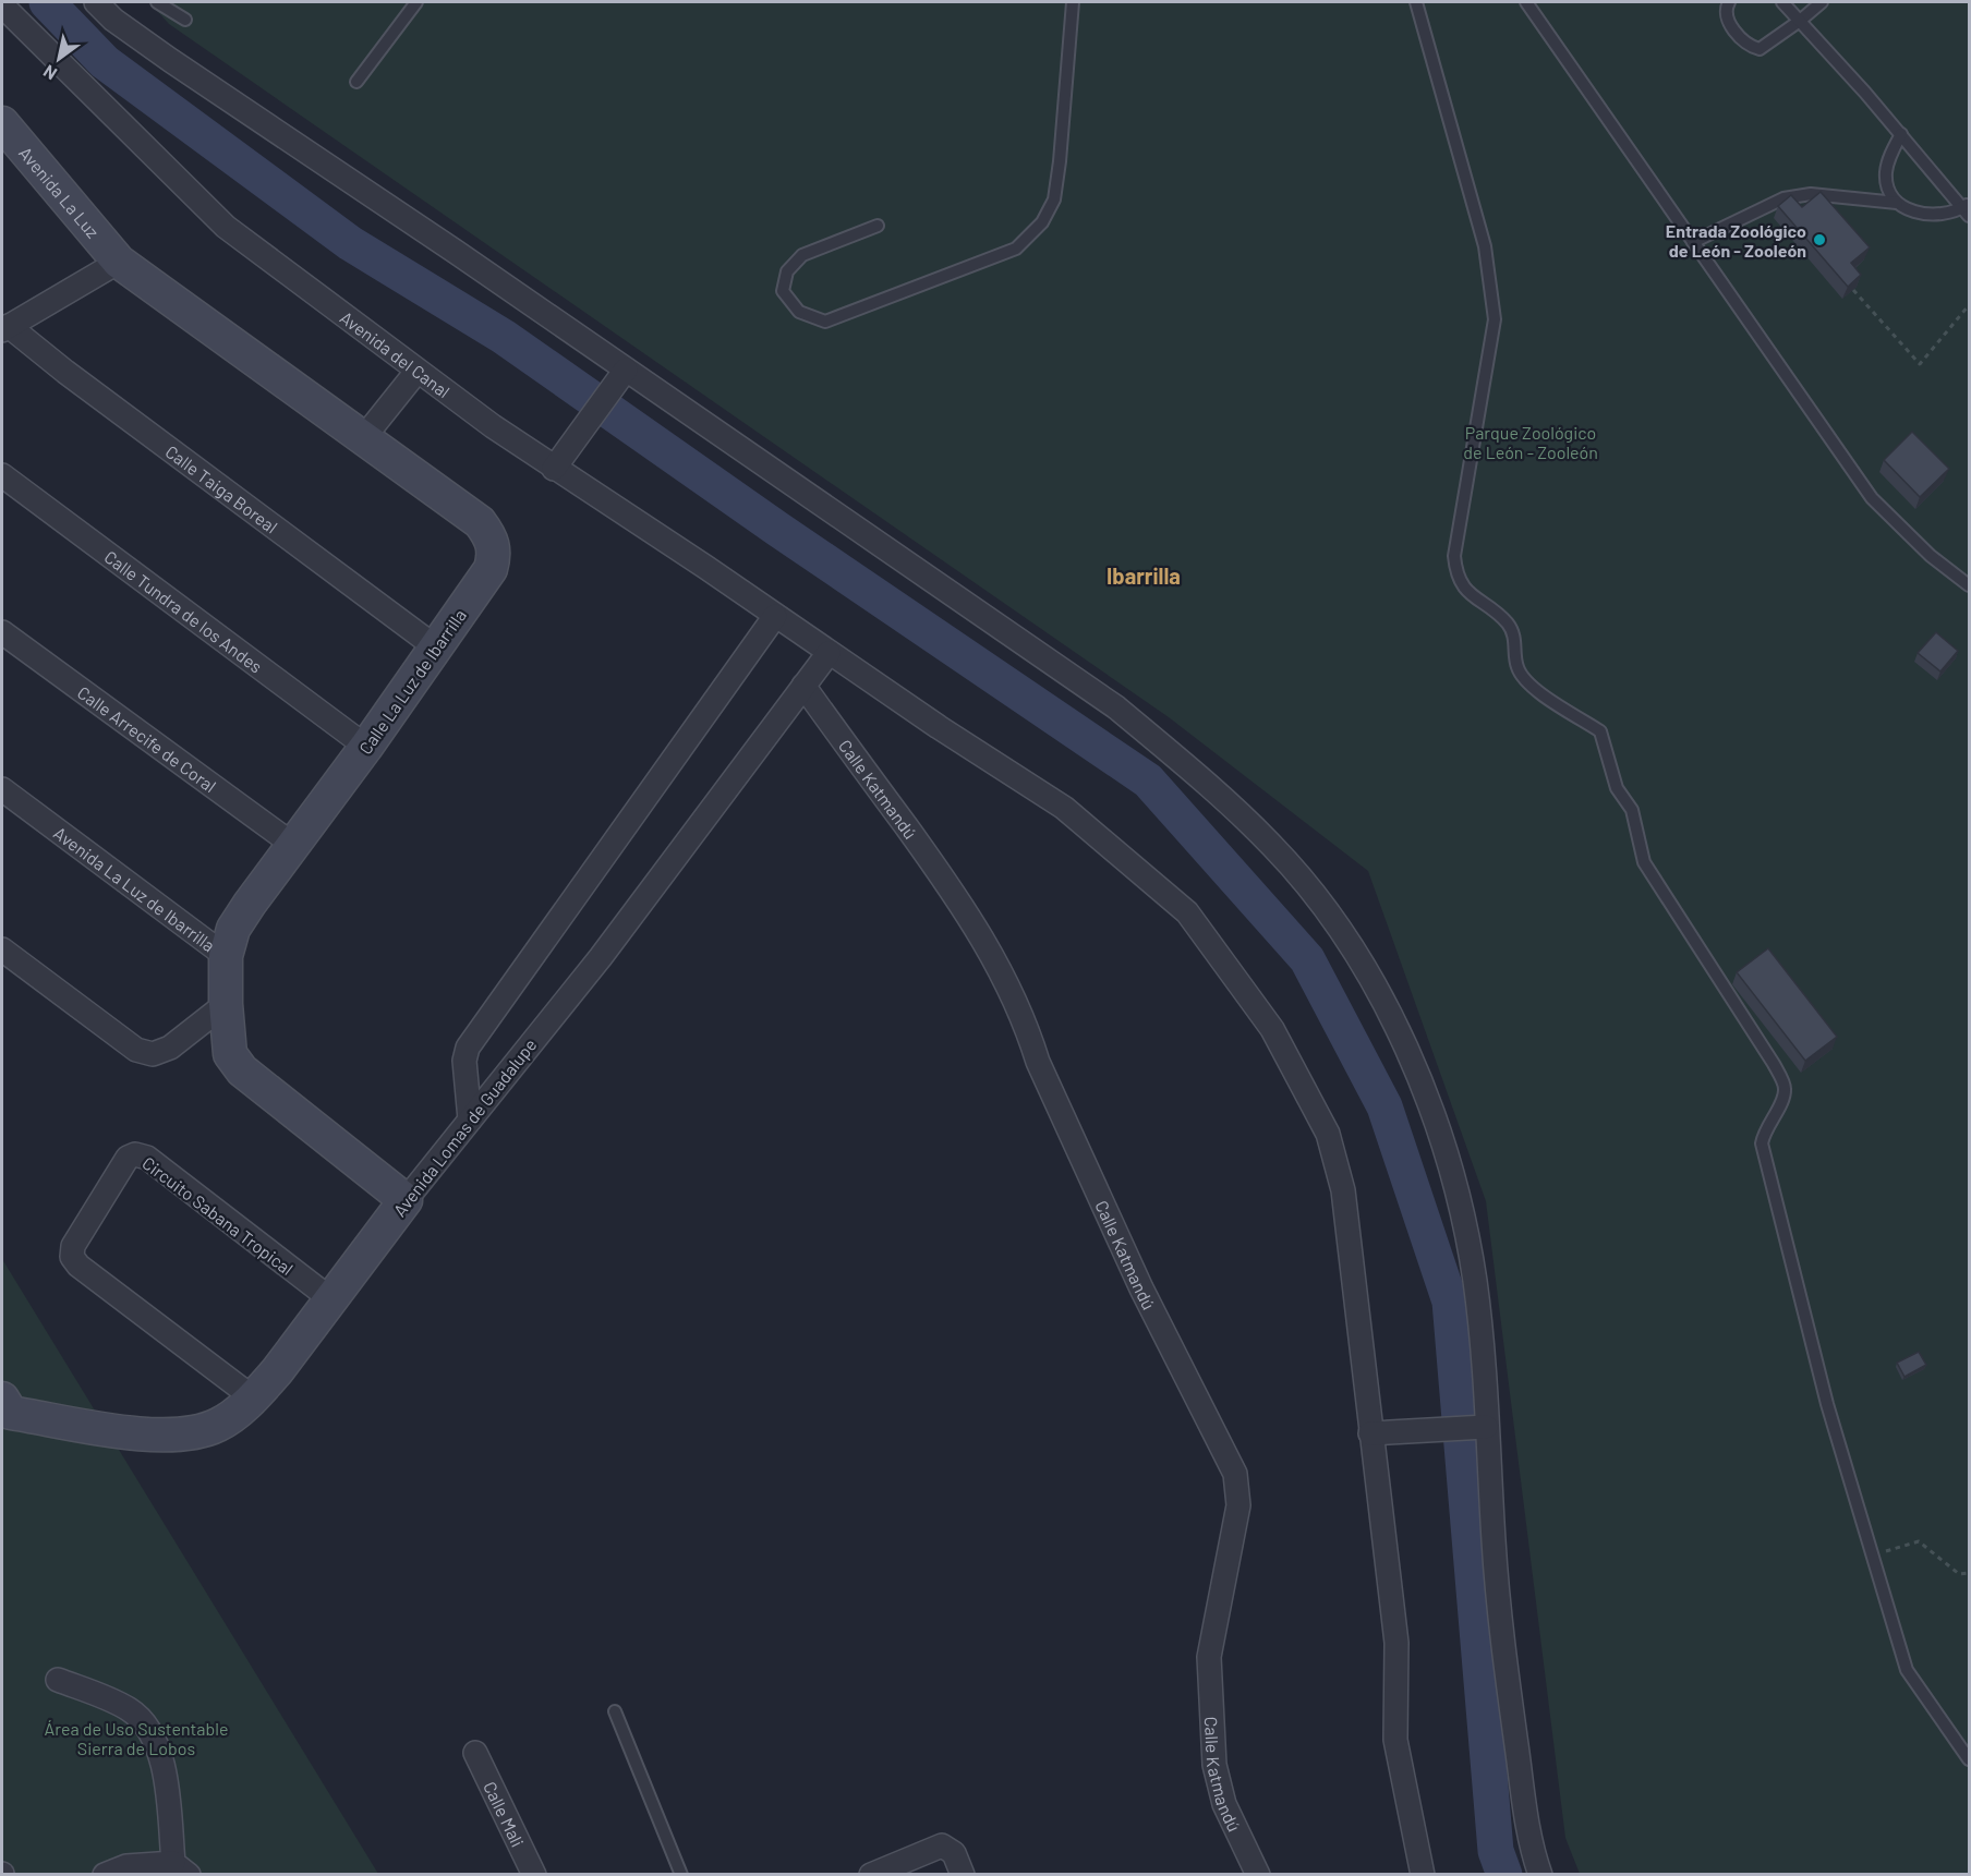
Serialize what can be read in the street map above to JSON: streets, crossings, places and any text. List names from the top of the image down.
{
  "streets": {
    "street": [
      "Avenida La Luz",
      "Avenida del Canal",
      "Calle Taiga Boreal",
      "Calle Tundra de los Andes",
      "Calle La Luz de Ibarrilla",
      "Calle Arrecife de Coral",
      "Calle Katmandú",
      "Avenida La Luz de Ibarrilla",
      "Avenida Lomas de Guadalupe",
      "Circuito Sabana Tropical",
      "Calle Mali"
    ]
  },
  "crossings": [
    ["Avenida La Luz", "Calle La Luz de Ibarrilla"],
    ["Avenida del Canal", "Avenida Lomas de Guadalupe"],
    ["Calle Taiga Boreal", "Calle La Luz de Ibarrilla"],
    ["Calle Tundra de los Andes", "Calle La Luz de Ibarrilla"],
    ["Calle La Luz de Ibarrilla", "Calle Arrecife de Coral"],
    ["Calle La Luz de Ibarrilla", "Avenida La Luz de Ibarrilla"],
    ["Calle Katmandú", "Avenida Lomas de Guadalupe"],
    ["Avenida La Luz de Ibarrilla", "Avenida Lomas de Guadalupe"],
    ["Avenida Lomas de Guadalupe", "Circuito Sabana Tropical"]
  ],
  "districts": ["Ibarrilla"],
  "parks": ["Parque Zoológico de León - Zooleón", "Área de Uso Sustentable Sierra de Lobos"],
  "places": ["Entrada Zoológico de León - Zooleón"],
  "north": "bottom left"
}
